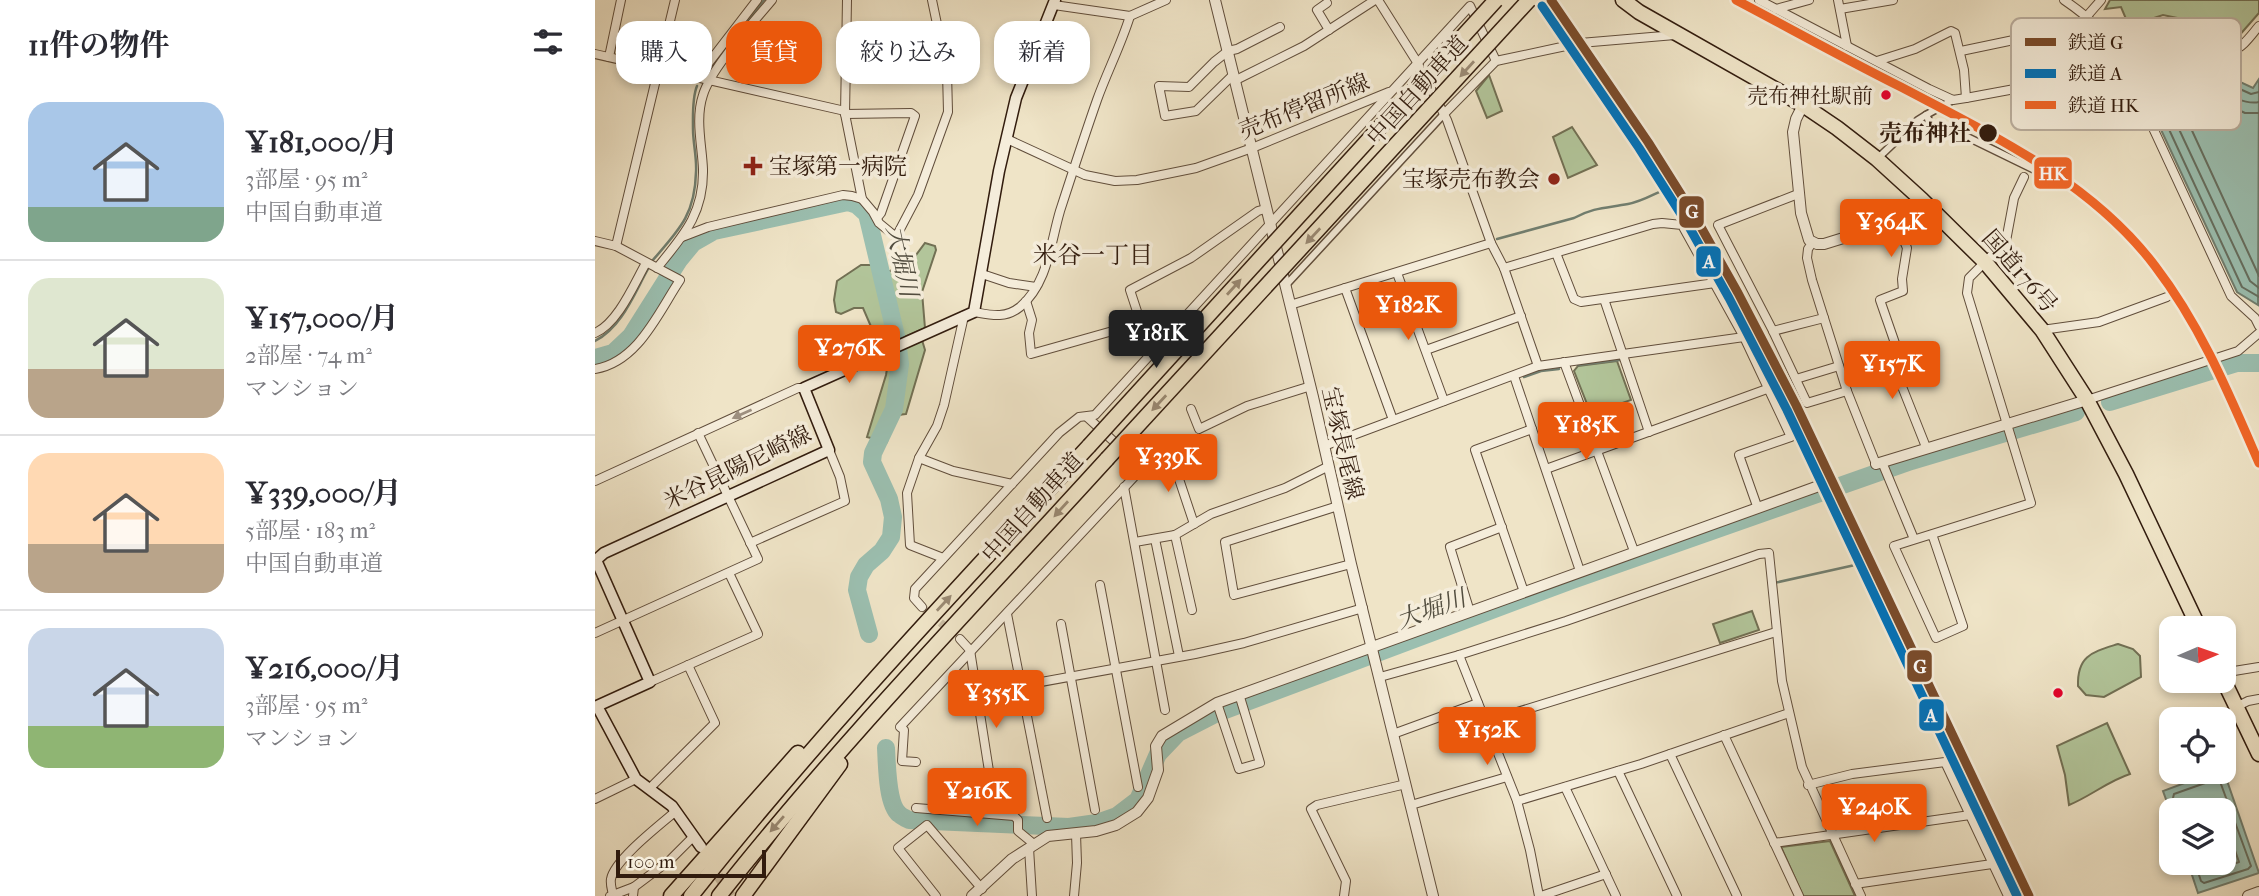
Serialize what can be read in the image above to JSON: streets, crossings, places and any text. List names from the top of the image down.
{
  "streets": {
    "highway": ["中国自動車道", "国道176号"],
    "main road": ["米谷昆陽尼崎線"],
    "street": ["売布停留所線", "宝塚長尾線"]
  },
  "crossings": [
    ["売布停留所線", "宝塚長尾線"]
  ],
  "districts": ["米谷一丁目"],
  "water": ["大堀川"],
  "places": {
    "other": ["売布神社駅前", "売布神社", "宝塚売布教会"],
    "health": ["宝塚第一病院"]
  },
  "lines": ["rail line G", "rail line HK", "rail line A"],
  "legend": ["鉄道 G", "鉄道 A", "鉄道 HK"],
  "scale_bar": "100 m",
  "north": "right",
  "page": {
    "heading": "11件の物件",
    "chip": [
      "購入",
      "賃貸",
      "絞り込み",
      "新着"
    ],
    "list": [
      {
        "name": "¥181,000/月",
        "note": "3部屋 · 95 m² · 中国自動車道"
      },
      {
        "name": "¥157,000/月",
        "note": "2部屋 · 74 m² · マンション"
      },
      {
        "name": "¥339,000/月",
        "note": "5部屋 · 183 m² · 中国自動車道"
      },
      {
        "name": "¥216,000/月",
        "note": "3部屋 · 95 m² · マンション"
      }
    ],
    "price": [
      "¥364K",
      "¥182K",
      "¥181K",
      "¥276K",
      "¥157K",
      "¥185K",
      "¥339K",
      "¥355K",
      "¥152K",
      "¥216K",
      "¥240K"
    ],
    "scale": "100 m"
  }
}
